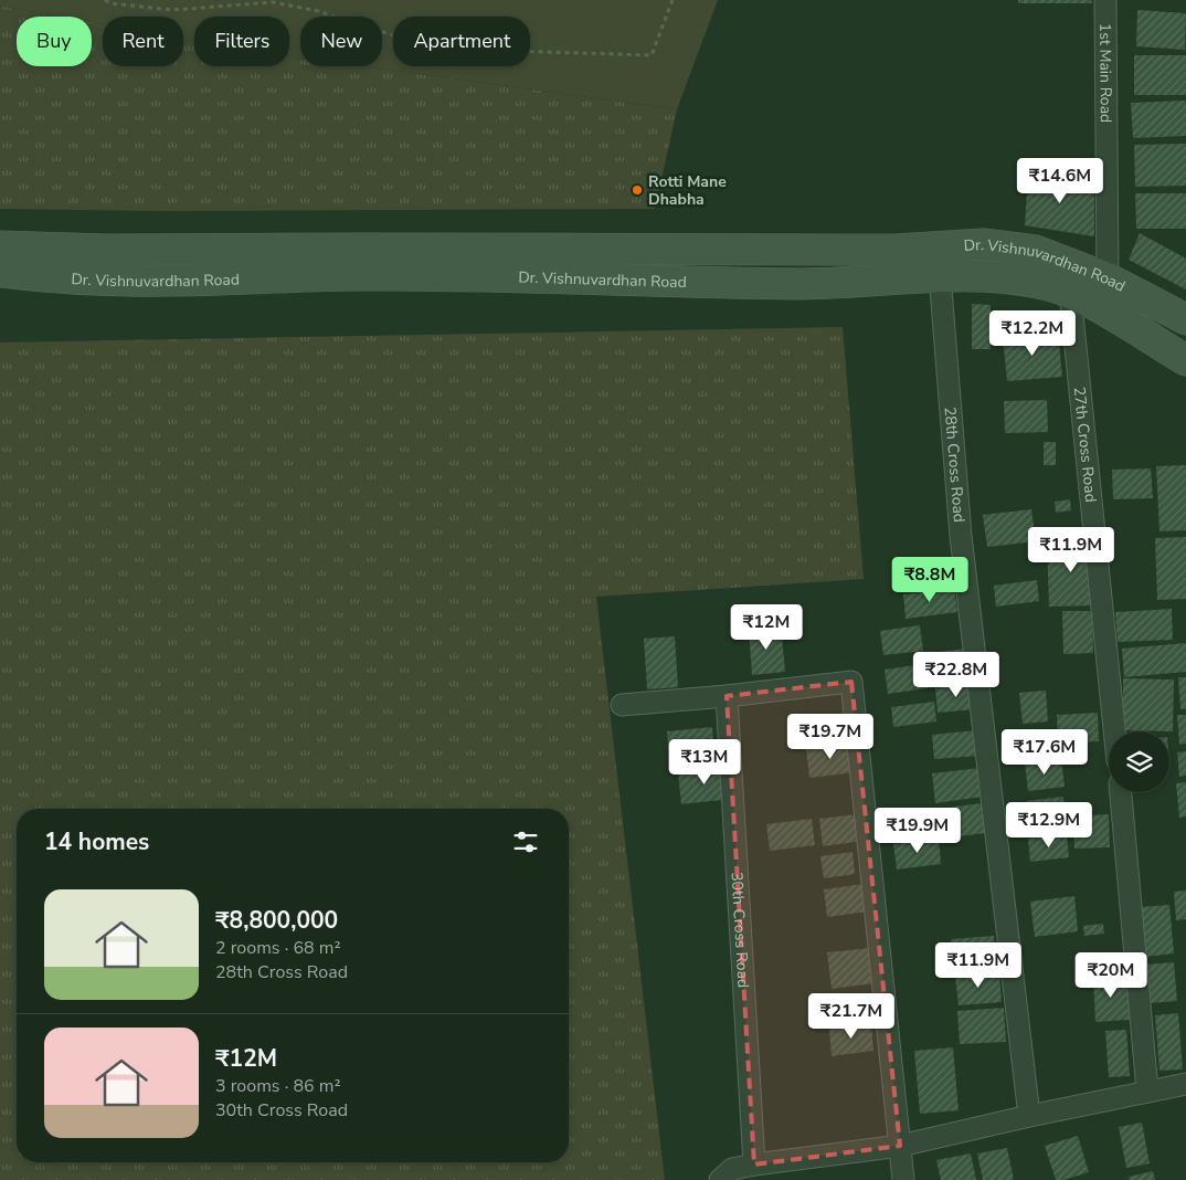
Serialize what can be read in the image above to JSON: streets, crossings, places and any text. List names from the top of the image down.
{
  "streets": {
    "main road": ["Dr. Vishnuvardhan Road"],
    "street": [
      "1st Main Road",
      "27th Cross Road",
      "28th Cross Road",
      "30th Cross Road"
    ]
  },
  "crossings": [
    ["1st Main Road", "Dr. Vishnuvardhan Road"],
    ["Dr. Vishnuvardhan Road", "27th Cross Road"],
    ["Dr. Vishnuvardhan Road", "28th Cross Road"]
  ],
  "places": ["Rotti Mane Dhabha"],
  "page": {
    "chip": [
      "Buy",
      "Rent",
      "Filters",
      "New",
      "Apartment"
    ],
    "price": [
      "₹14.6M",
      "₹12.2M",
      "₹11.9M",
      "₹8.8M",
      "₹12M",
      "₹22.8M",
      "₹19.7M",
      "₹17.6M",
      "₹13M",
      "₹12.9M",
      "₹19.9M",
      "₹11.9M",
      "₹20M",
      "₹21.7M"
    ],
    "heading": "14 homes",
    "list": [
      {
        "name": "₹8,800,000",
        "note": "2 rooms · 68 m² · 28th Cross Road"
      },
      {
        "name": "₹12M",
        "note": "3 rooms · 86 m² · 30th Cross Road"
      }
    ]
  }
}
